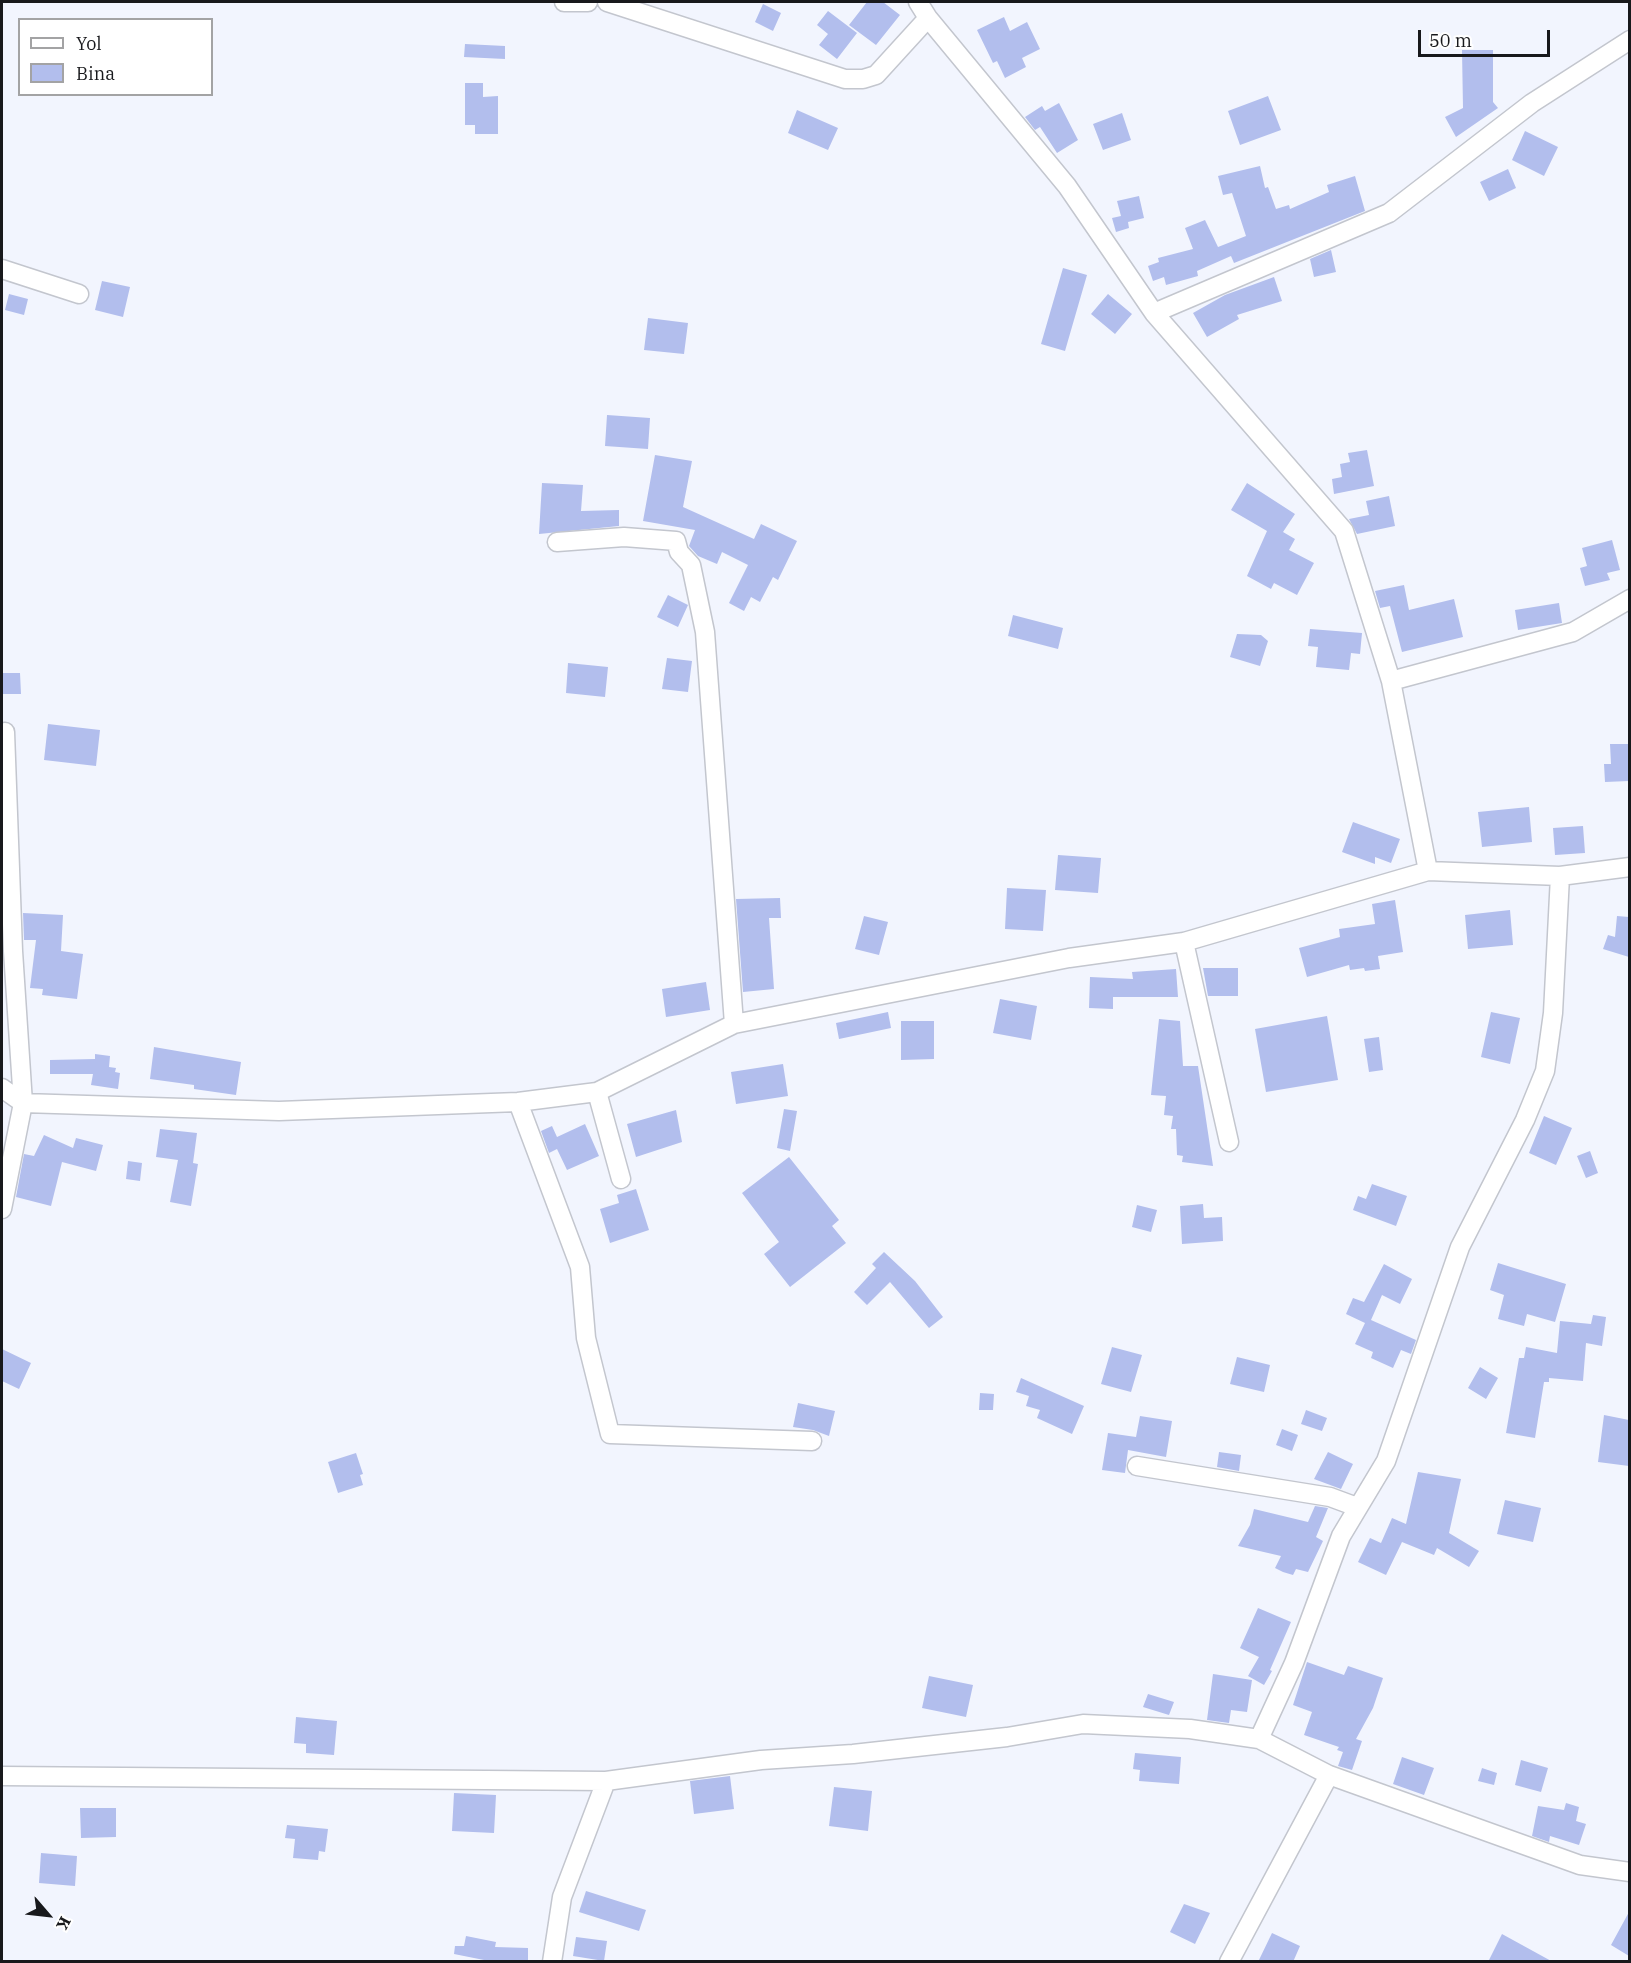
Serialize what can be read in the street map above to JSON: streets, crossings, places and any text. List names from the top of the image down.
{
  "legend": ["Yol", "Bina"],
  "scale_bar": "50 m",
  "north": "bottom right"
}
